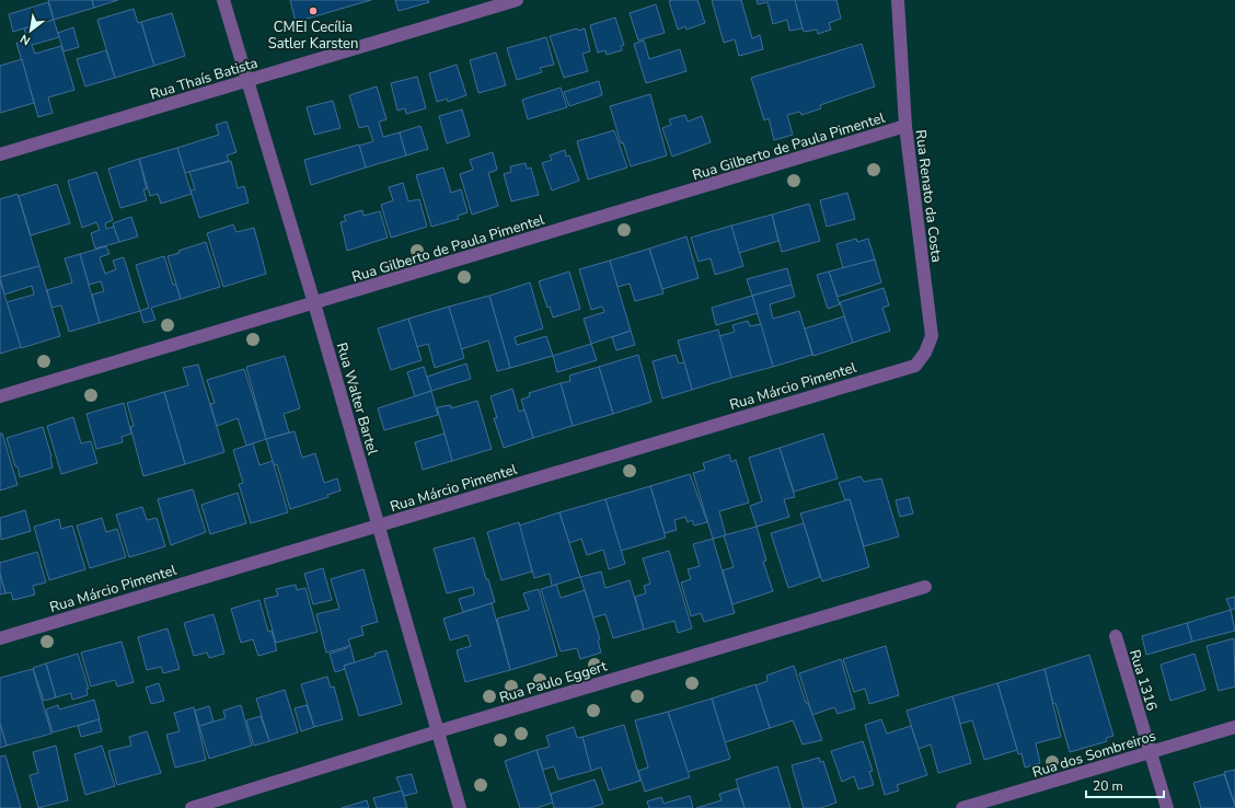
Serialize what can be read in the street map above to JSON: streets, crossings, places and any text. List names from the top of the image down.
{
  "streets": {
    "street": [
      "Rua Thaís Batista",
      "Rua Gilberto de Paula Pimentel",
      "Rua Renato da Costa",
      "Rua Márcio Pimentel",
      "Rua Walter Bartel",
      "Rua 1316",
      "Rua Paulo Eggert",
      "Rua dos Sombreiros"
    ]
  },
  "crossings": [
    ["Rua Thaís Batista", "Rua Walter Bartel"],
    ["Rua Gilberto de Paula Pimentel", "Rua Renato da Costa"],
    ["Rua Gilberto de Paula Pimentel", "Rua Walter Bartel"],
    ["Rua Renato da Costa", "Rua Márcio Pimentel"],
    ["Rua Márcio Pimentel", "Rua Walter Bartel"],
    ["Rua Walter Bartel", "Rua Paulo Eggert"],
    ["Rua 1316", "Rua dos Sombreiros"]
  ],
  "places": ["CMEI Cecília Satler Karsten"],
  "scale_bar": "20 m",
  "north": "bottom left"
}
